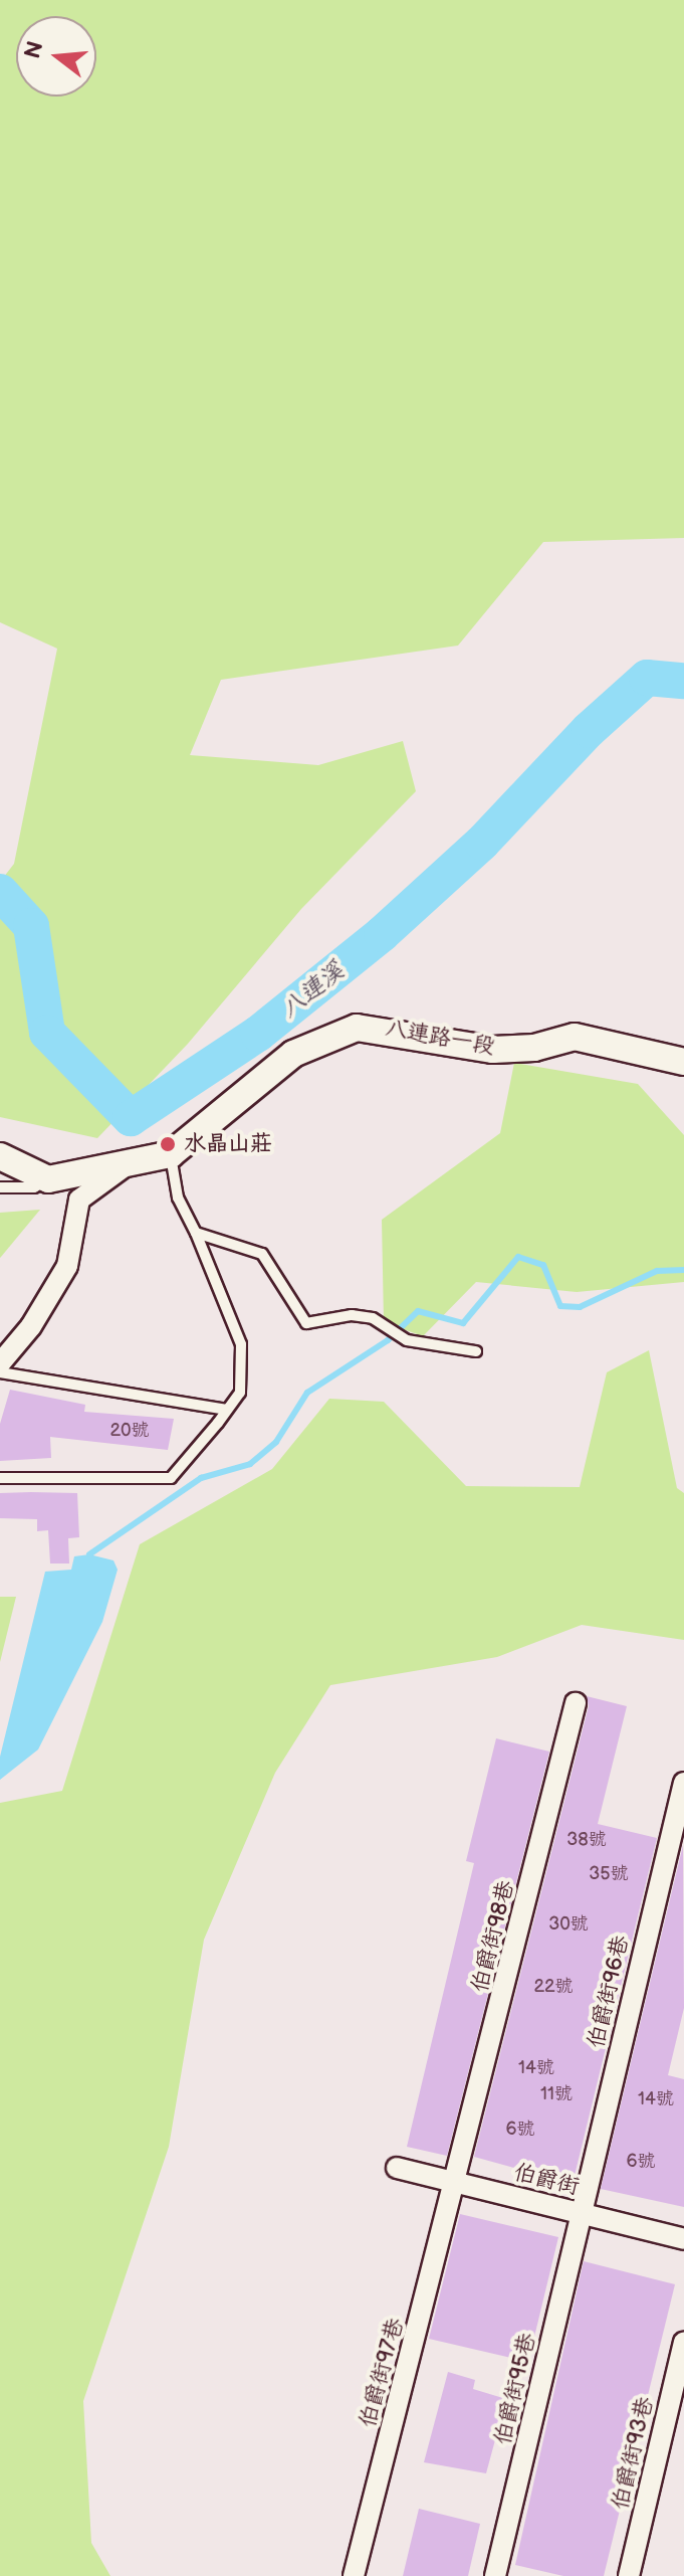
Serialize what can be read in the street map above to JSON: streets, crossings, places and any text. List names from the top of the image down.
{
  "streets": {
    "street": [
      "八連路一段",
      "伯爵街98巷",
      "伯爵街96巷",
      "伯爵街",
      "伯爵街97巷",
      "伯爵街95巷",
      "伯爵街93巷"
    ]
  },
  "crossings": [
    ["伯爵街98巷", "伯爵街"],
    ["伯爵街98巷", "伯爵街97巷"],
    ["伯爵街96巷", "伯爵街"],
    ["伯爵街96巷", "伯爵街95巷"],
    ["伯爵街", "伯爵街97巷"],
    ["伯爵街", "伯爵街95巷"]
  ],
  "water": ["八連溪"],
  "places": ["水晶山莊"],
  "house_numbers": [
    "20號",
    "38號",
    "35號",
    "30號",
    "22號",
    "14號",
    "11號",
    "14號",
    "6號",
    "6號"
  ],
  "north": "left"
}
